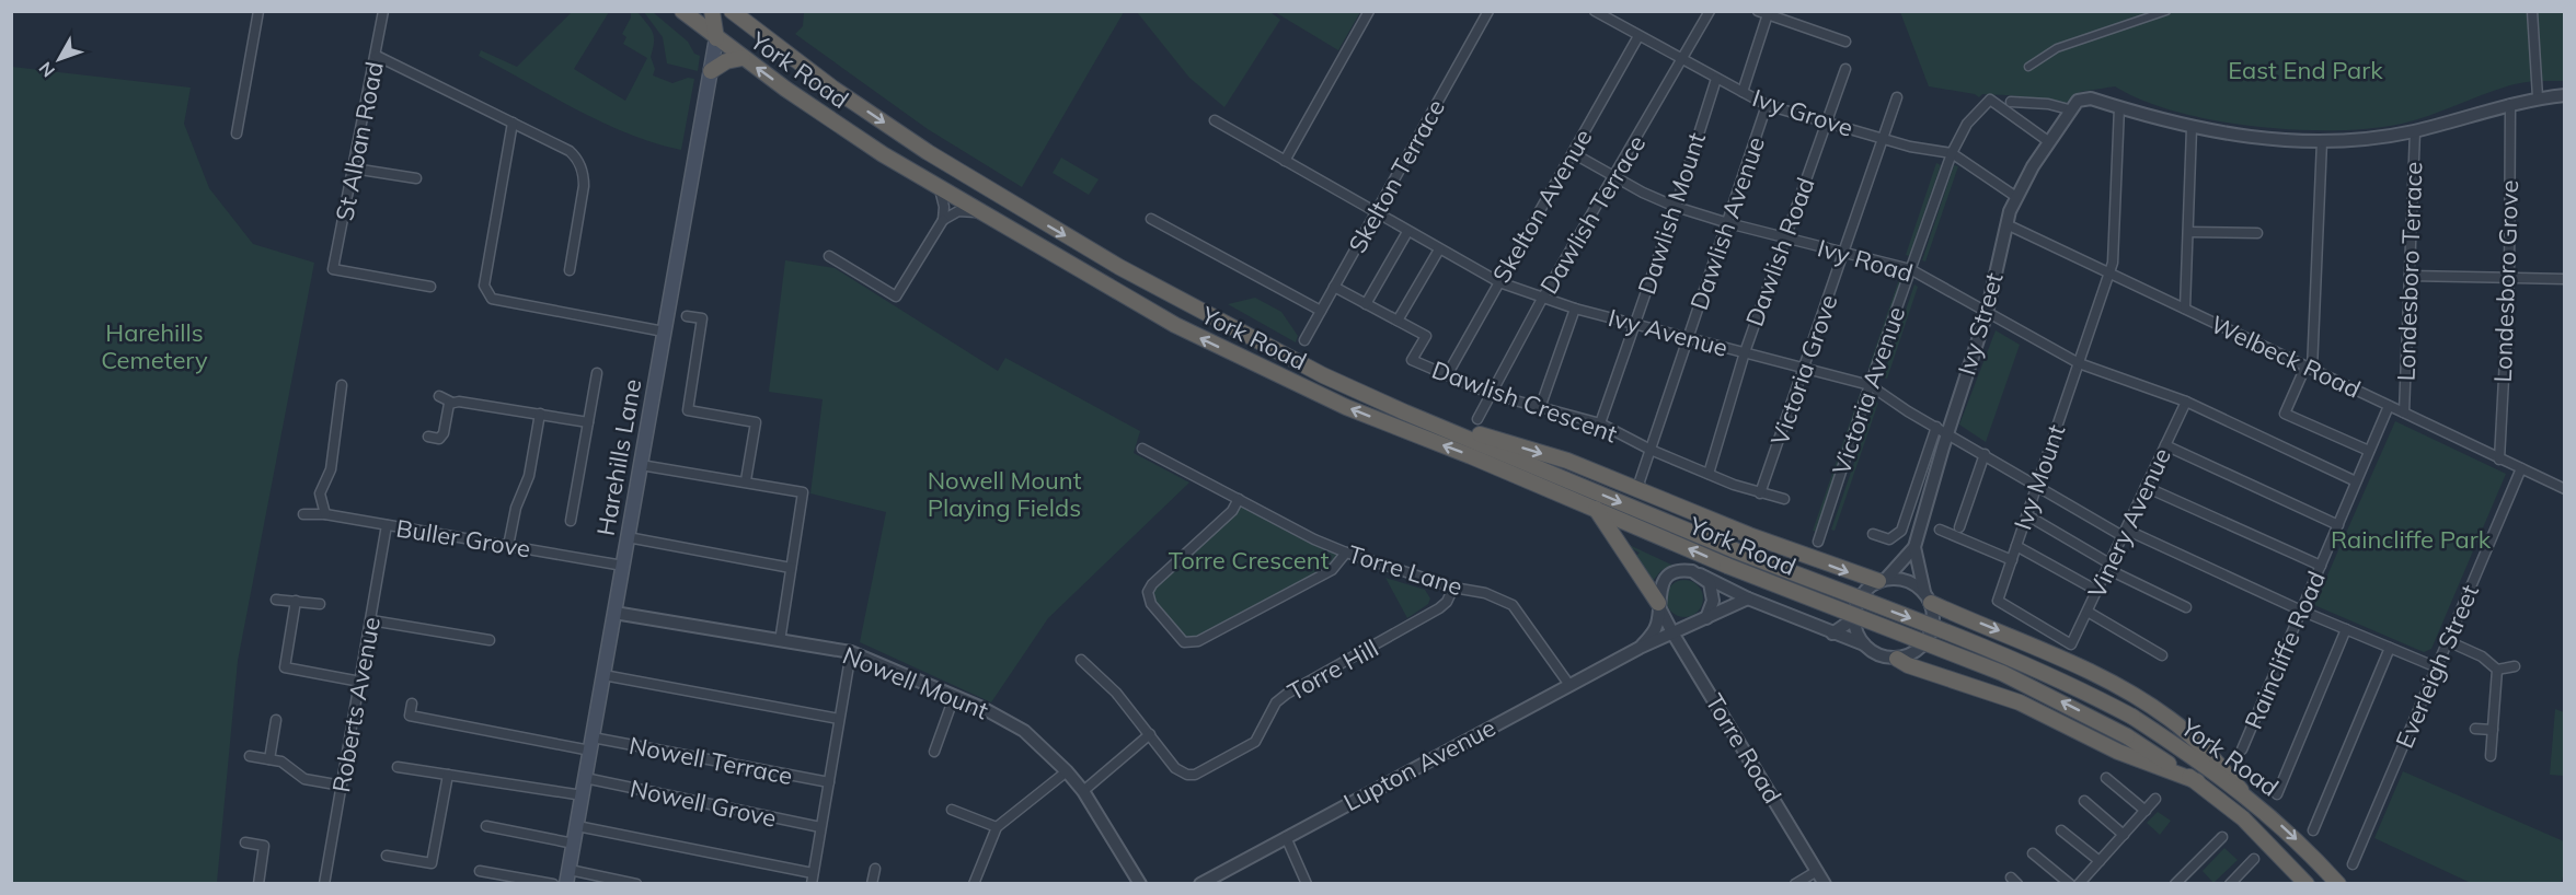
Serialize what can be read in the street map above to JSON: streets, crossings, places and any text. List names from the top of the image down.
{
  "streets": {
    "highway": ["York Road"],
    "main road": ["Harehills Lane"],
    "street": [
      "Ivy Grove",
      "St Alban Road",
      "Skelton Terrace",
      "Skelton Avenue",
      "Dawlish Mount",
      "Dawlish Terrace",
      "Dawlish Avenue",
      "Dawlish Road",
      "Ivy Road",
      "Londesboro Terrace",
      "Londesboro Grove",
      "Ivy Street",
      "Ivy Avenue",
      "Welbeck Road",
      "Victoria Grove",
      "Victoria Avenue",
      "Dawlish Crescent",
      "Ivy Mount",
      "Vinery Avenue",
      "Buller Grove",
      "Torre Lane",
      "Raincliffe Road",
      "Everleigh Street",
      "Torre Hill",
      "Nowell Mount",
      "Roberts Avenue",
      "Torre Road",
      "Nowell Terrace",
      "Lupton Avenue",
      "Nowell Grove"
    ]
  },
  "crossings": [
    ["York Road", "Ivy Street"],
    ["York Road", "Harehills Lane"],
    ["York Road", "Torre Road"],
    ["York Road", "Lupton Avenue"],
    ["Ivy Grove", "Skelton Avenue"],
    ["Ivy Grove", "Dawlish Mount"],
    ["Ivy Grove", "Dawlish Terrace"],
    ["Ivy Grove", "Dawlish Avenue"],
    ["Ivy Grove", "Dawlish Road"],
    ["Ivy Grove", "Ivy Street"],
    ["Ivy Grove", "Victoria Grove"],
    ["Ivy Grove", "Victoria Avenue"],
    ["Skelton Terrace", "Ivy Avenue"],
    ["Skelton Avenue", "Ivy Road"],
    ["Skelton Avenue", "Ivy Avenue"],
    ["Skelton Avenue", "Dawlish Crescent"],
    ["Dawlish Mount", "Ivy Road"],
    ["Dawlish Mount", "Ivy Avenue"],
    ["Dawlish Mount", "Dawlish Crescent"],
    ["Dawlish Terrace", "Ivy Road"],
    ["Dawlish Terrace", "Ivy Avenue"],
    ["Dawlish Terrace", "Dawlish Crescent"],
    ["Dawlish Avenue", "Ivy Road"],
    ["Dawlish Avenue", "Ivy Avenue"],
    ["Dawlish Avenue", "Dawlish Crescent"],
    ["Dawlish Road", "Ivy Road"],
    ["Dawlish Road", "Ivy Avenue"],
    ["Dawlish Road", "Dawlish Crescent"],
    ["Ivy Road", "Ivy Street"],
    ["Ivy Road", "Victoria Grove"],
    ["Ivy Road", "Victoria Avenue"],
    ["Ivy Road", "Ivy Mount"],
    ["Ivy Road", "Vinery Avenue"],
    ["Ivy Road", "Raincliffe Road"],
    ["Londesboro Terrace", "Welbeck Road"],
    ["Londesboro Grove", "Welbeck Road"],
    ["Ivy Street", "Ivy Avenue"],
    ["Ivy Street", "Welbeck Road"],
    ["Ivy Street", "Victoria Avenue"],
    ["Ivy Avenue", "Victoria Grove"],
    ["Ivy Avenue", "Victoria Avenue"],
    ["Ivy Avenue", "Ivy Mount"],
    ["Ivy Avenue", "Vinery Avenue"],
    ["Ivy Avenue", "Raincliffe Road"],
    ["Ivy Avenue", "Everleigh Street"],
    ["Welbeck Road", "Ivy Mount"],
    ["Welbeck Road", "Raincliffe Road"],
    ["Welbeck Road", "Everleigh Street"],
    ["Victoria Grove", "Dawlish Crescent"],
    ["Harehills Lane", "Buller Grove"],
    ["Harehills Lane", "Nowell Mount"],
    ["Harehills Lane", "Nowell Terrace"],
    ["Harehills Lane", "Nowell Grove"],
    ["Ivy Mount", "Vinery Avenue"],
    ["Buller Grove", "Roberts Avenue"],
    ["Torre Lane", "Torre Hill"],
    ["Torre Lane", "Lupton Avenue"],
    ["Torre Road", "Lupton Avenue"]
  ],
  "parks": [
    "East End Park",
    "Harehills Cemetery",
    "Nowell Mount Playing Fields",
    "Raincliffe Park",
    "Torre Crescent"
  ],
  "north": "bottom left"
}
